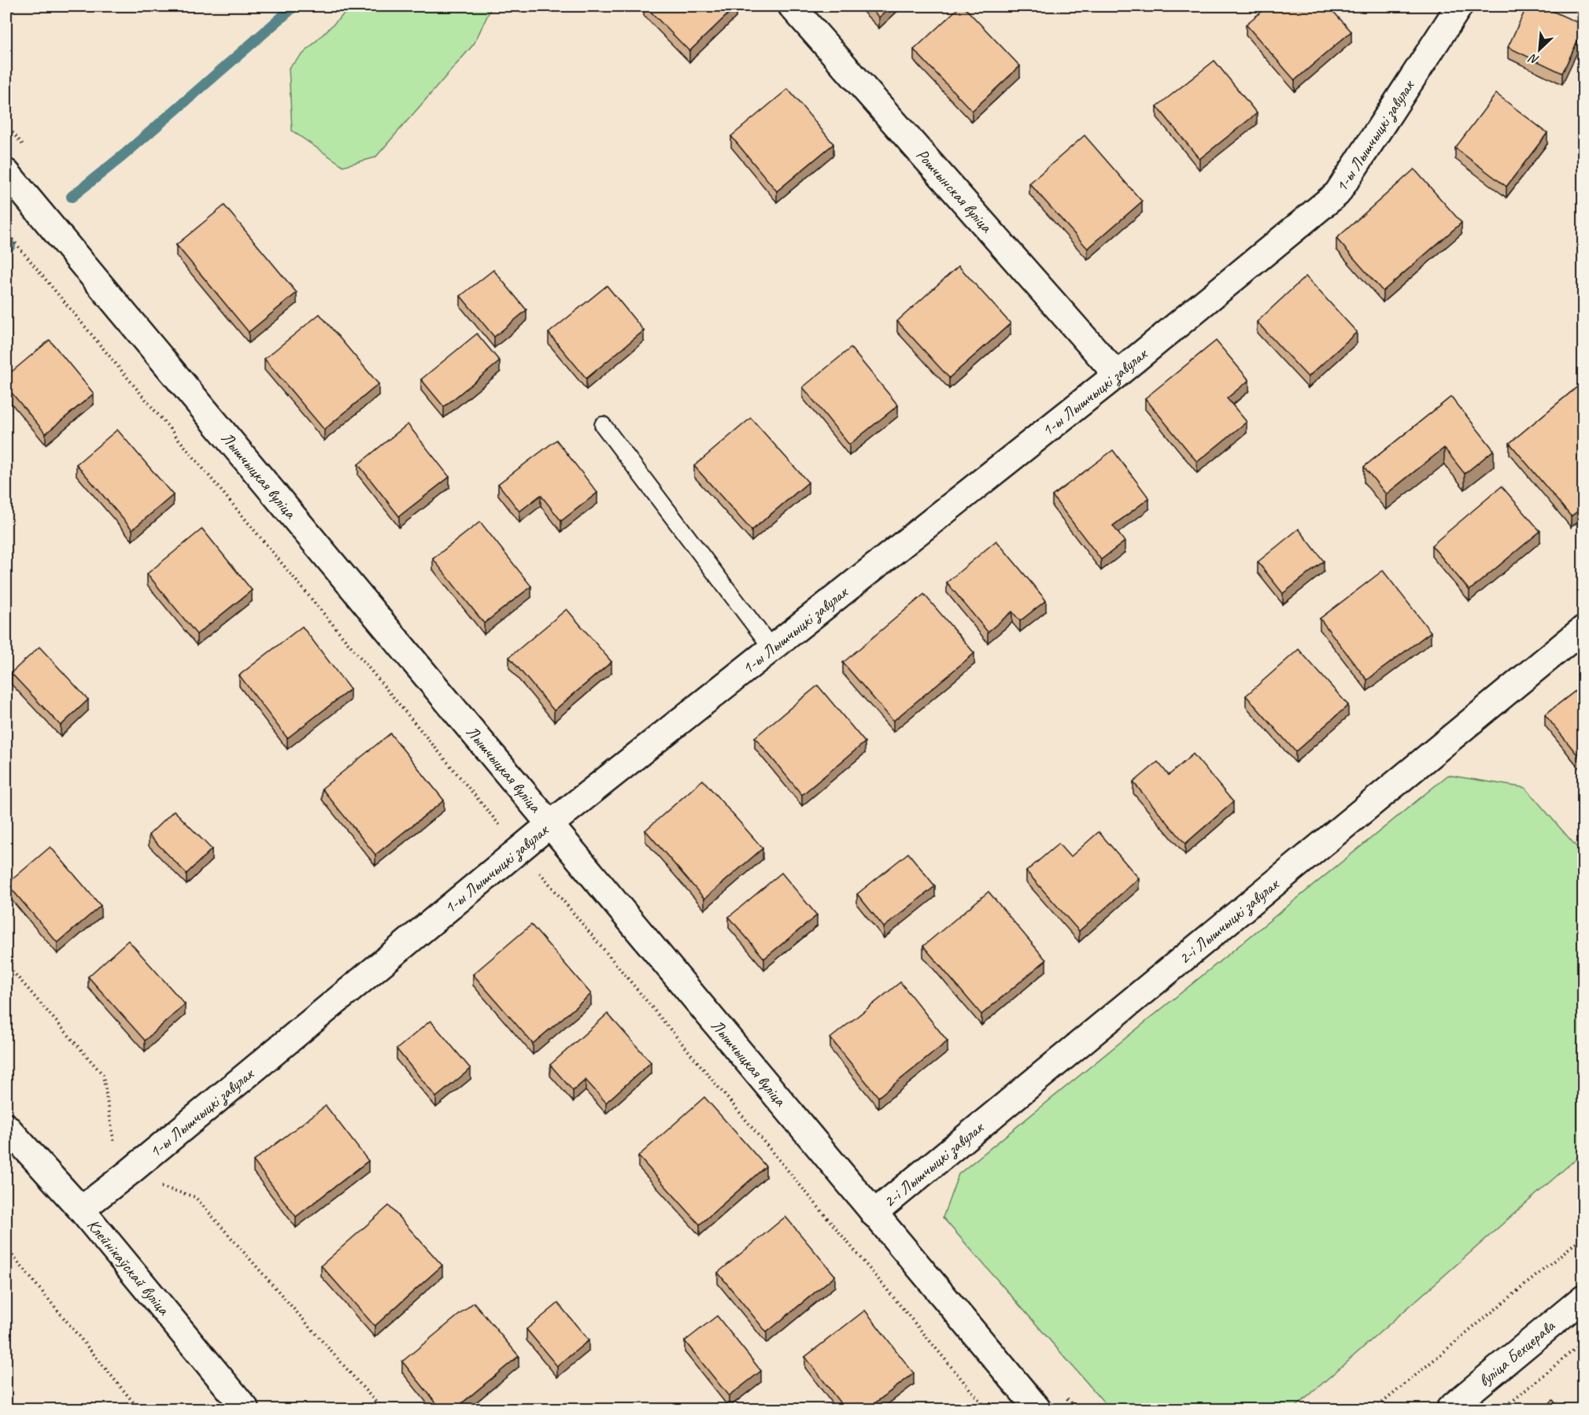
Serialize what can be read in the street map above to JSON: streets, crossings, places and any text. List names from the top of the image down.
{
  "streets": {
    "street": [
      "1-ы Лышчыцкі завулак",
      "Рошчынская вуліца",
      "Лышчыцкая вуліца",
      "2-і Лышчыцкі завулак",
      "Клейнікаўскай вуліца",
      "вуліца Бехцерава"
    ]
  },
  "crossings": [
    ["1-ы Лышчыцкі завулак", "Рошчынская вуліца"],
    ["1-ы Лышчыцкі завулак", "Лышчыцкая вуліца"],
    ["1-ы Лышчыцкі завулак", "Клейнікаўскай вуліца"],
    ["Лышчыцкая вуліца", "2-і Лышчыцкі завулак"]
  ],
  "north": "bottom left"
}
